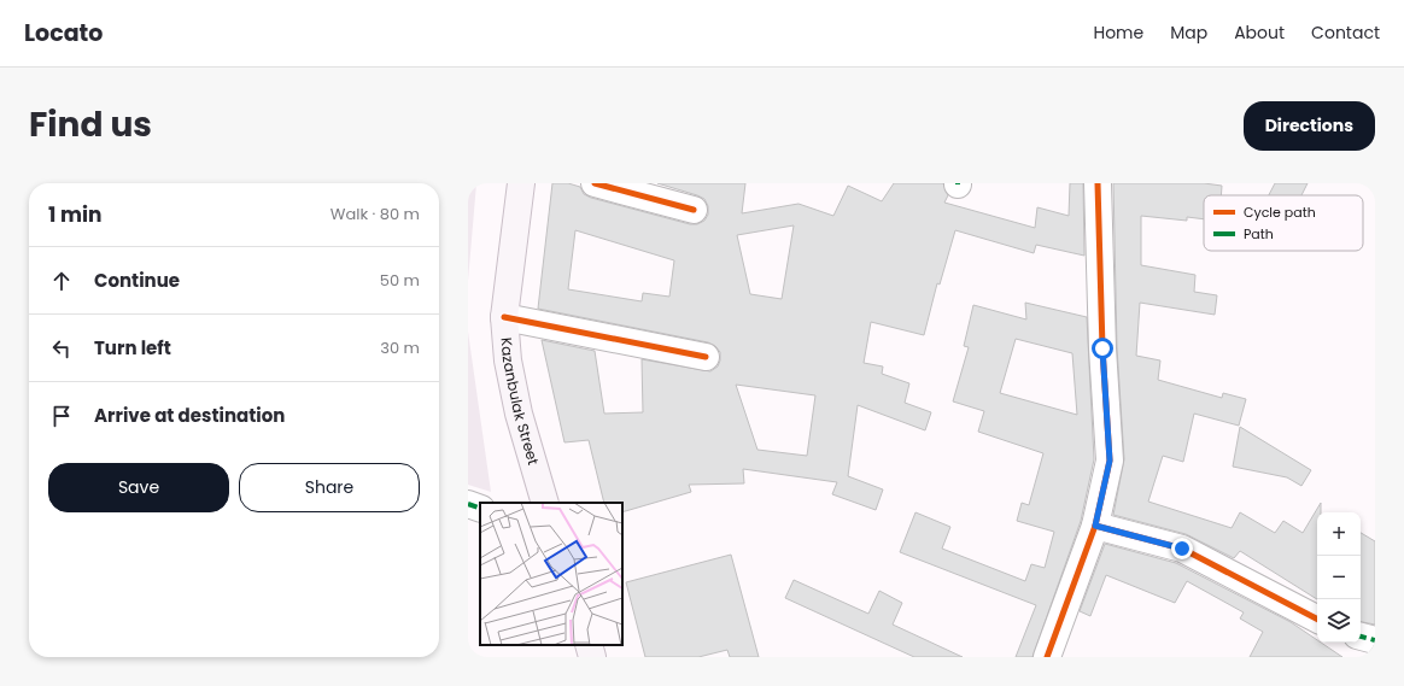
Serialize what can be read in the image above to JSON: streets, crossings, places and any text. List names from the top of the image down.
{
  "streets": {
    "main road": ["Kazanbulak Street"]
  },
  "legend": ["Cycle path", "Path"],
  "page": {
    "header": "Locato",
    "nav": [
      "Home",
      "Map",
      "About",
      "Contact"
    ],
    "title": "Find us",
    "buttons": [
      "Directions",
      ["Save", "Share"]
    ],
    "heading": ["1 min", "Walk · 80 m"],
    "list": [
      ["Continue", "50 m"],
      ["Turn left", "30 m"],
      "Arrive at destination"
    ],
    "map_buttons": ["+", "−"]
  }
}
